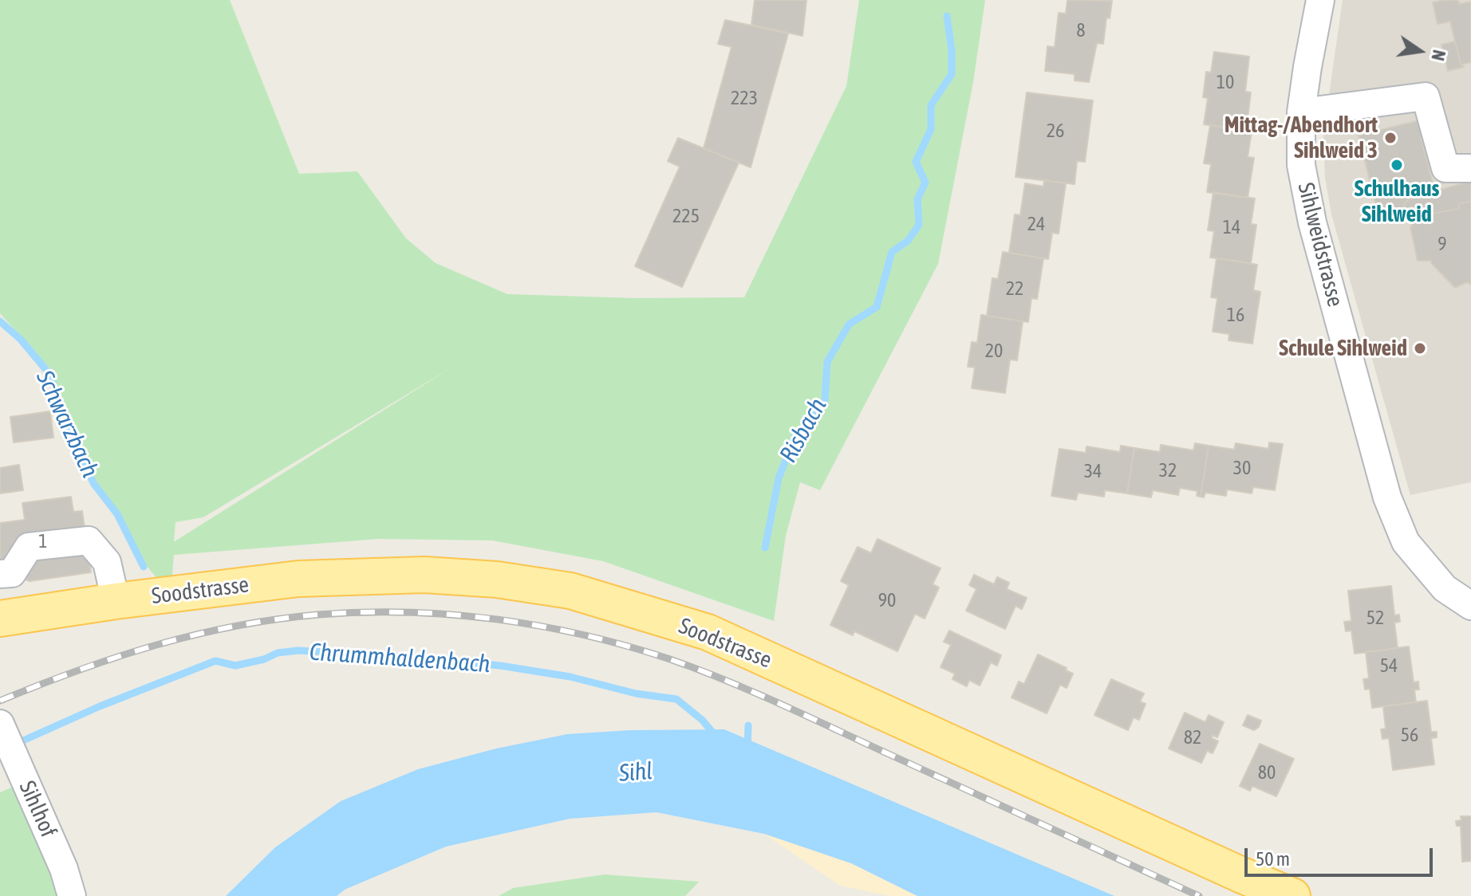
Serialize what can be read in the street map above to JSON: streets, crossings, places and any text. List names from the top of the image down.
{
  "streets": {
    "main road": ["Soodstrasse"],
    "street": ["Sihlweidstrasse", "Sihlhof"]
  },
  "water": [
    "Schwarzbach",
    "Risbach",
    "Chrummhaldenbach",
    "Sihl"
  ],
  "places": ["Mittag-/Abendhort Sihlweid 3", "Schulhaus Sihlweid", "Schule Sihlweid"],
  "house_numbers": [
    "8",
    "10",
    "223",
    "26",
    "225",
    "24",
    "14",
    "9",
    "22",
    "16",
    "20",
    "30",
    "32",
    "34",
    "1",
    "90",
    "52",
    "54",
    "56",
    "82",
    "80"
  ],
  "scale_bar": "50 m",
  "north": "right"
}
